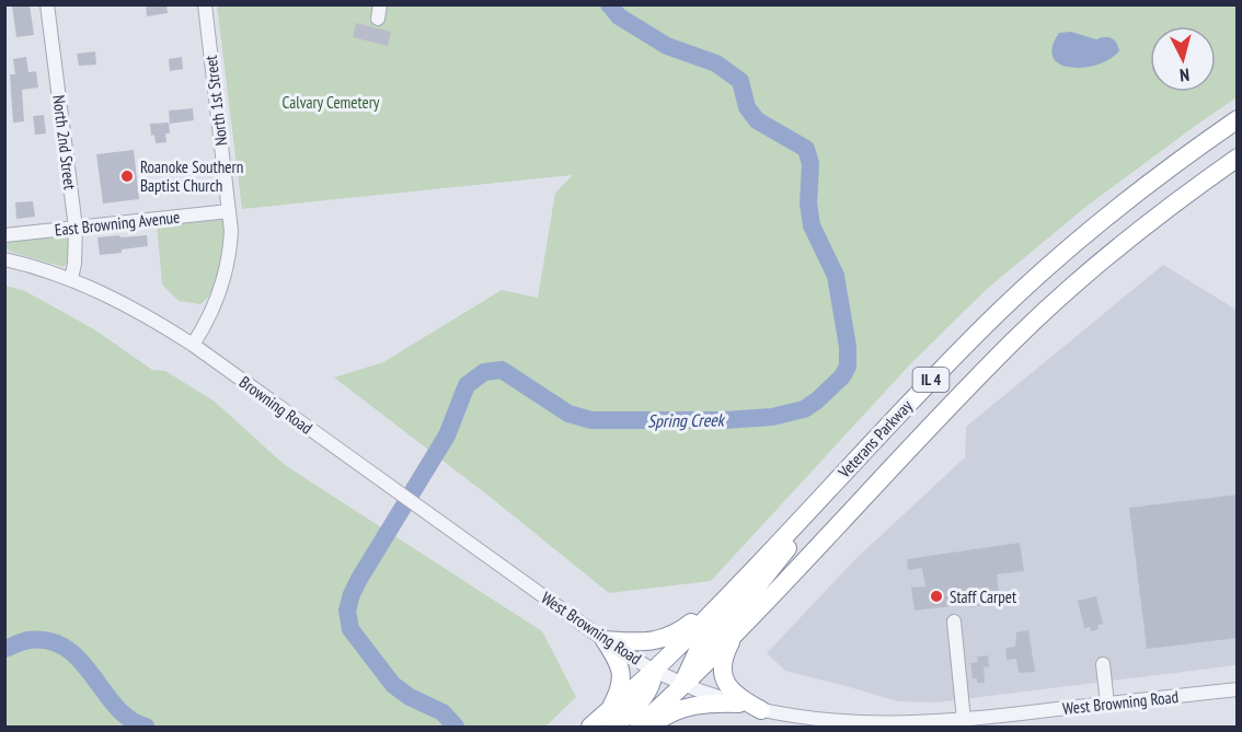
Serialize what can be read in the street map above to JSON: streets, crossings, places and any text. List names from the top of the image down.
{
  "streets": {
    "highway": ["IL 4", "Veterans Parkway"],
    "street": [
      "North 1st Street",
      "North 2nd Street",
      "East Browning Avenue",
      "Browning Road",
      "West Browning Road"
    ]
  },
  "crossings": [
    ["North 1st Street", "East Browning Avenue"],
    ["North 1st Street", "Browning Road"],
    ["North 2nd Street", "East Browning Avenue"],
    ["North 2nd Street", "Browning Road"],
    ["Browning Road", "West Browning Road"],
    ["Veterans Parkway", "West Browning Road"]
  ],
  "water": ["Spring Creek"],
  "parks": ["Calvary Cemetery"],
  "places": ["Roanoke Southern Baptist Church", "Staff Carpet"],
  "north": "bottom"
}
